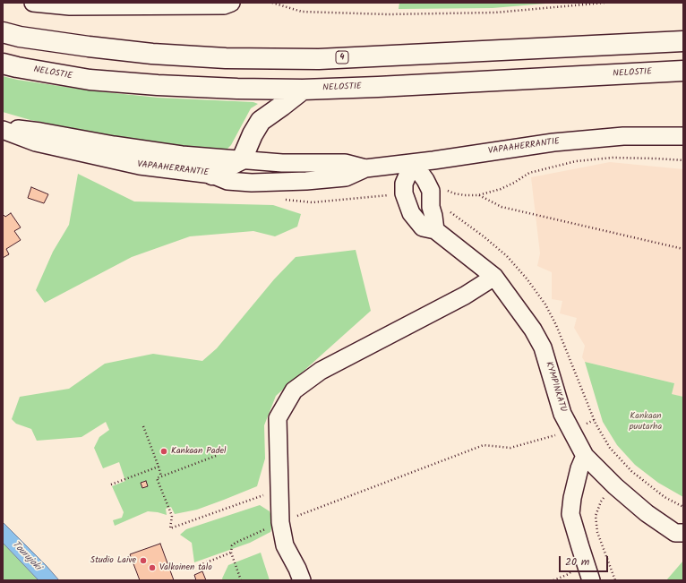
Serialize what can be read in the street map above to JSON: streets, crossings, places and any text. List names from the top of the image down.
{
  "streets": {
    "highway": ["4", "NELOSTIE"],
    "street": ["VAPAAHERRANTIE", "KYMPINKATU"]
  },
  "crossings": [
    ["VAPAAHERRANTIE", "KYMPINKATU"]
  ],
  "water": ["Tourujoki"],
  "parks": ["Kankaan puutarha"],
  "places": ["Kankaan Padel", "Studio Laive", "Valkoinen talo"],
  "scale_bar": "20 m"
}
